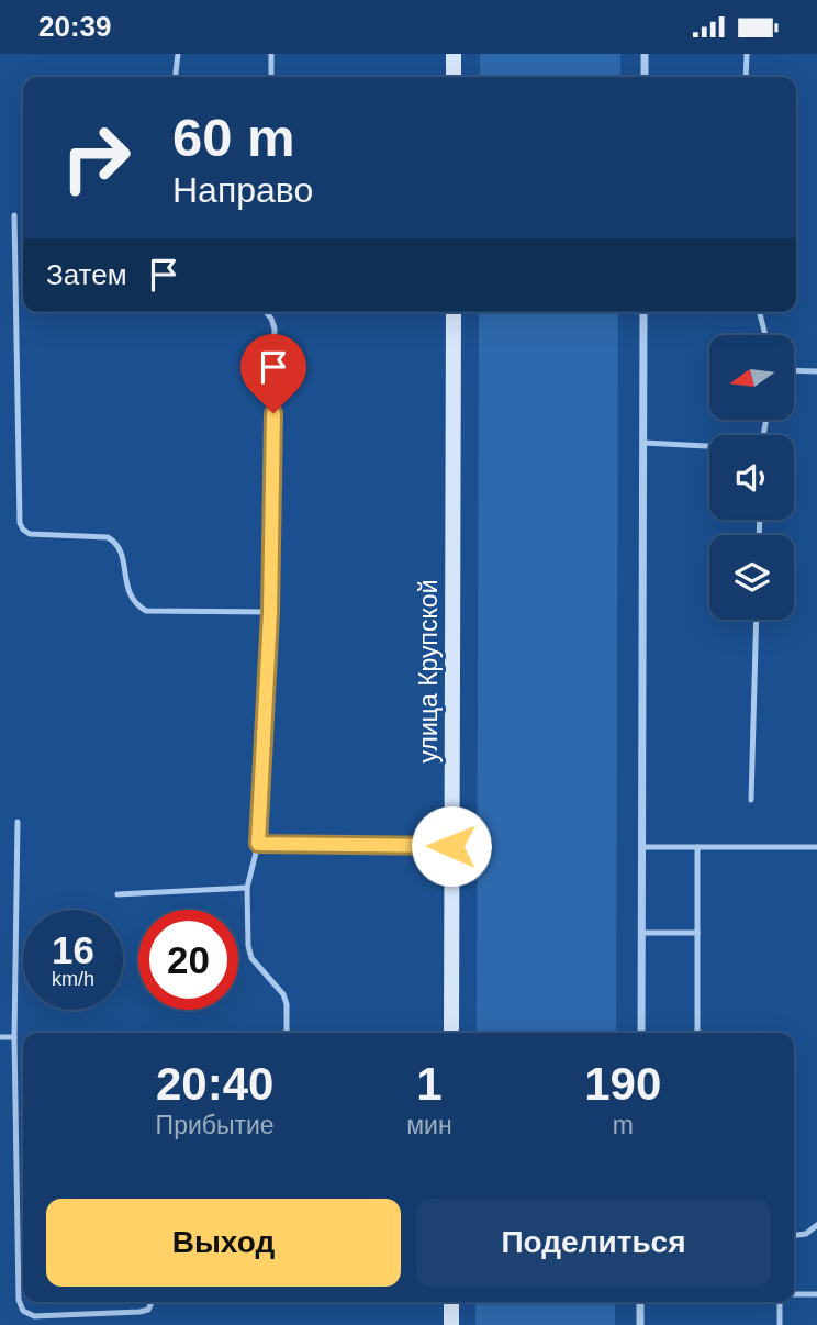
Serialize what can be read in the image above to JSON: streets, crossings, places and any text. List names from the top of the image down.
{
  "streets": {
    "main road": ["улица Крупской"]
  },
  "north": "left",
  "page": {
    "status": "20:39",
    "turn": ["60 m", "Направо"],
    "then": "Затем",
    "speed": "16 km/h",
    "limit": "20",
    "eta": [
      "20:40",
      "Прибытие",
      "1",
      "мин",
      "190",
      "m"
    ],
    "buttons": ["Выход", "Поделиться"]
  }
}
